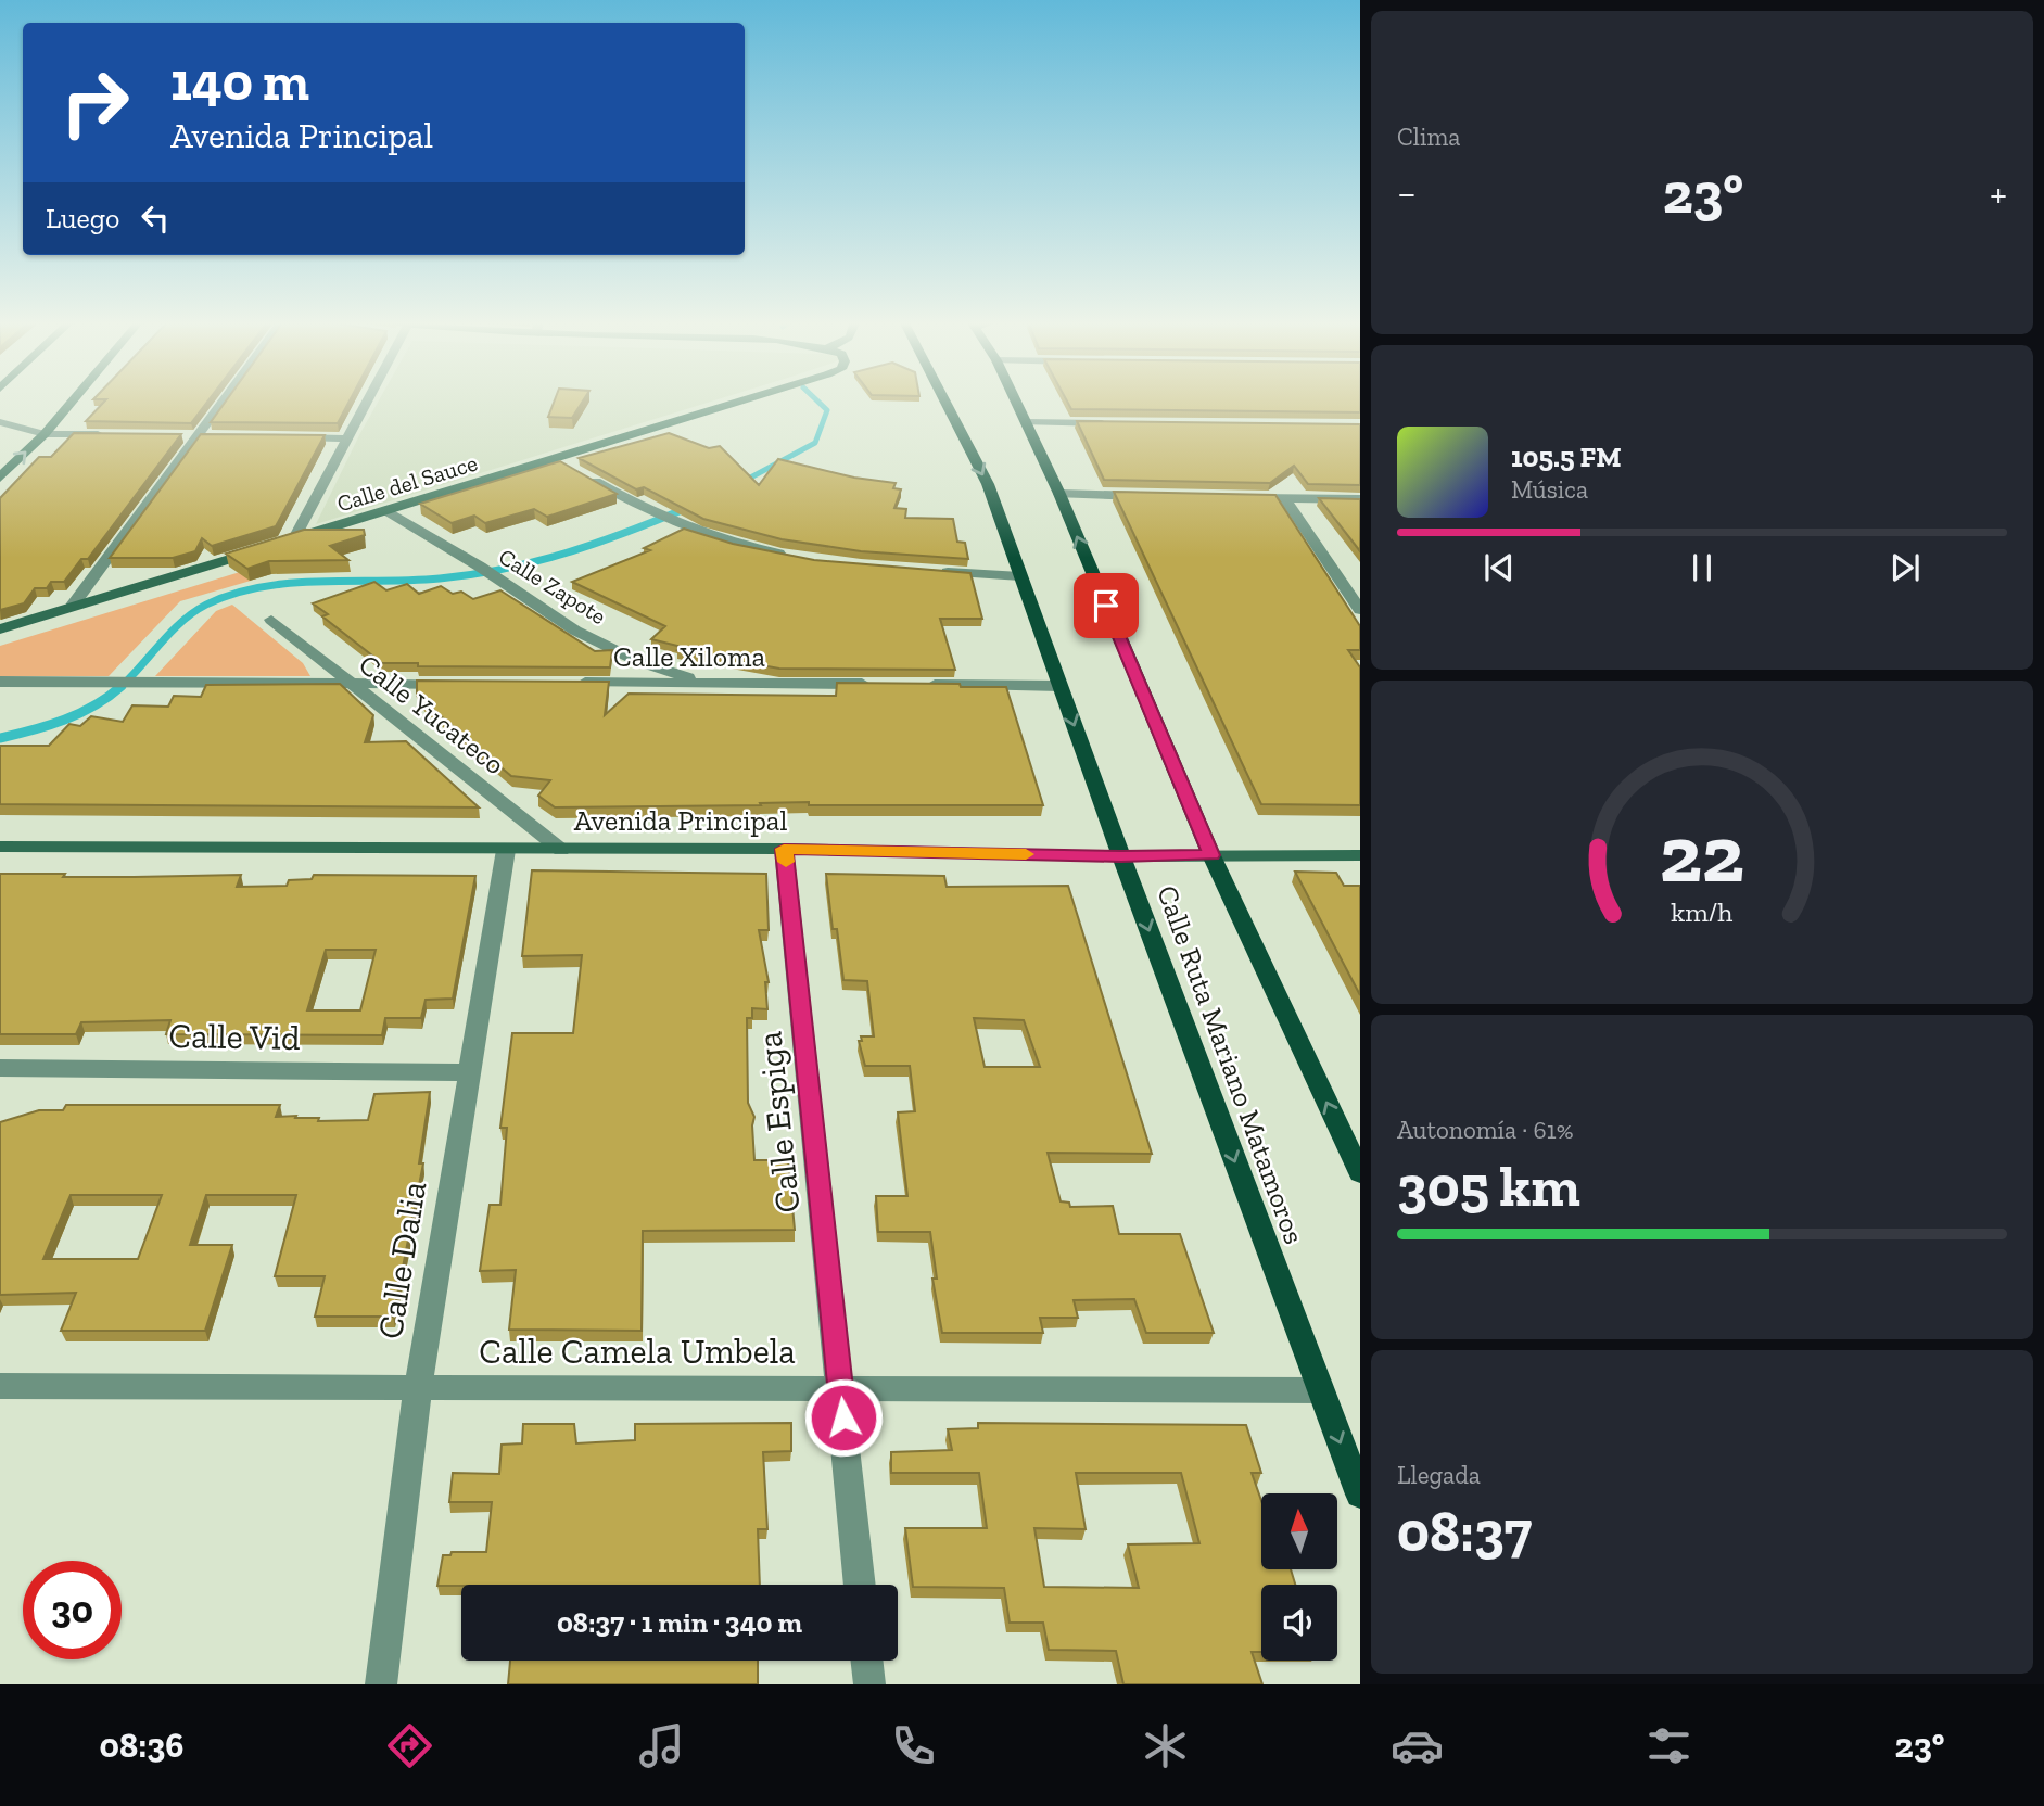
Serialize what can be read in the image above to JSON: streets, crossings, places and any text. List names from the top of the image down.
{
  "streets": {
    "main road": ["Calle Ruta Mariano Matamoros"],
    "street": [
      "Calle del Sauce",
      "Calle Zapote",
      "Calle Xiloma",
      "Calle Yucateco",
      "Avenida Principal",
      "Calle Vid",
      "Calle Espiga",
      "Calle Dalia",
      "Calle Camela Umbela"
    ]
  },
  "crossings": [
    ["Calle del Sauce", "Calle Zapote"],
    ["Calle Zapote", "Calle Xiloma"],
    ["Calle Yucateco", "Avenida Principal"],
    ["Avenida Principal", "Calle Ruta Mariano Matamoros"],
    ["Avenida Principal", "Calle Espiga"],
    ["Avenida Principal", "Calle Dalia"],
    ["Calle Vid", "Calle Dalia"],
    ["Calle Ruta Mariano Matamoros", "Calle Camela Umbela"],
    ["Calle Espiga", "Calle Camela Umbela"],
    ["Calle Dalia", "Calle Camela Umbela"]
  ],
  "north": "top",
  "page": {
    "tile": [
      "Clima",
      ["Autonomía · 61%", "305 km"],
      ["Llegada", "08:37"]
    ],
    "turn": ["140 m", "Avenida Principal"],
    "heat": ["−", "23°", "+"],
    "then": "Luego",
    "song": ["105.5 FM", "Música"],
    "limit": "30",
    "trip": "08:37 · 1 min · 340 m",
    "tabs": ["08:36", "23°"],
    "gauge": ["22", "km/h"]
  }
}
